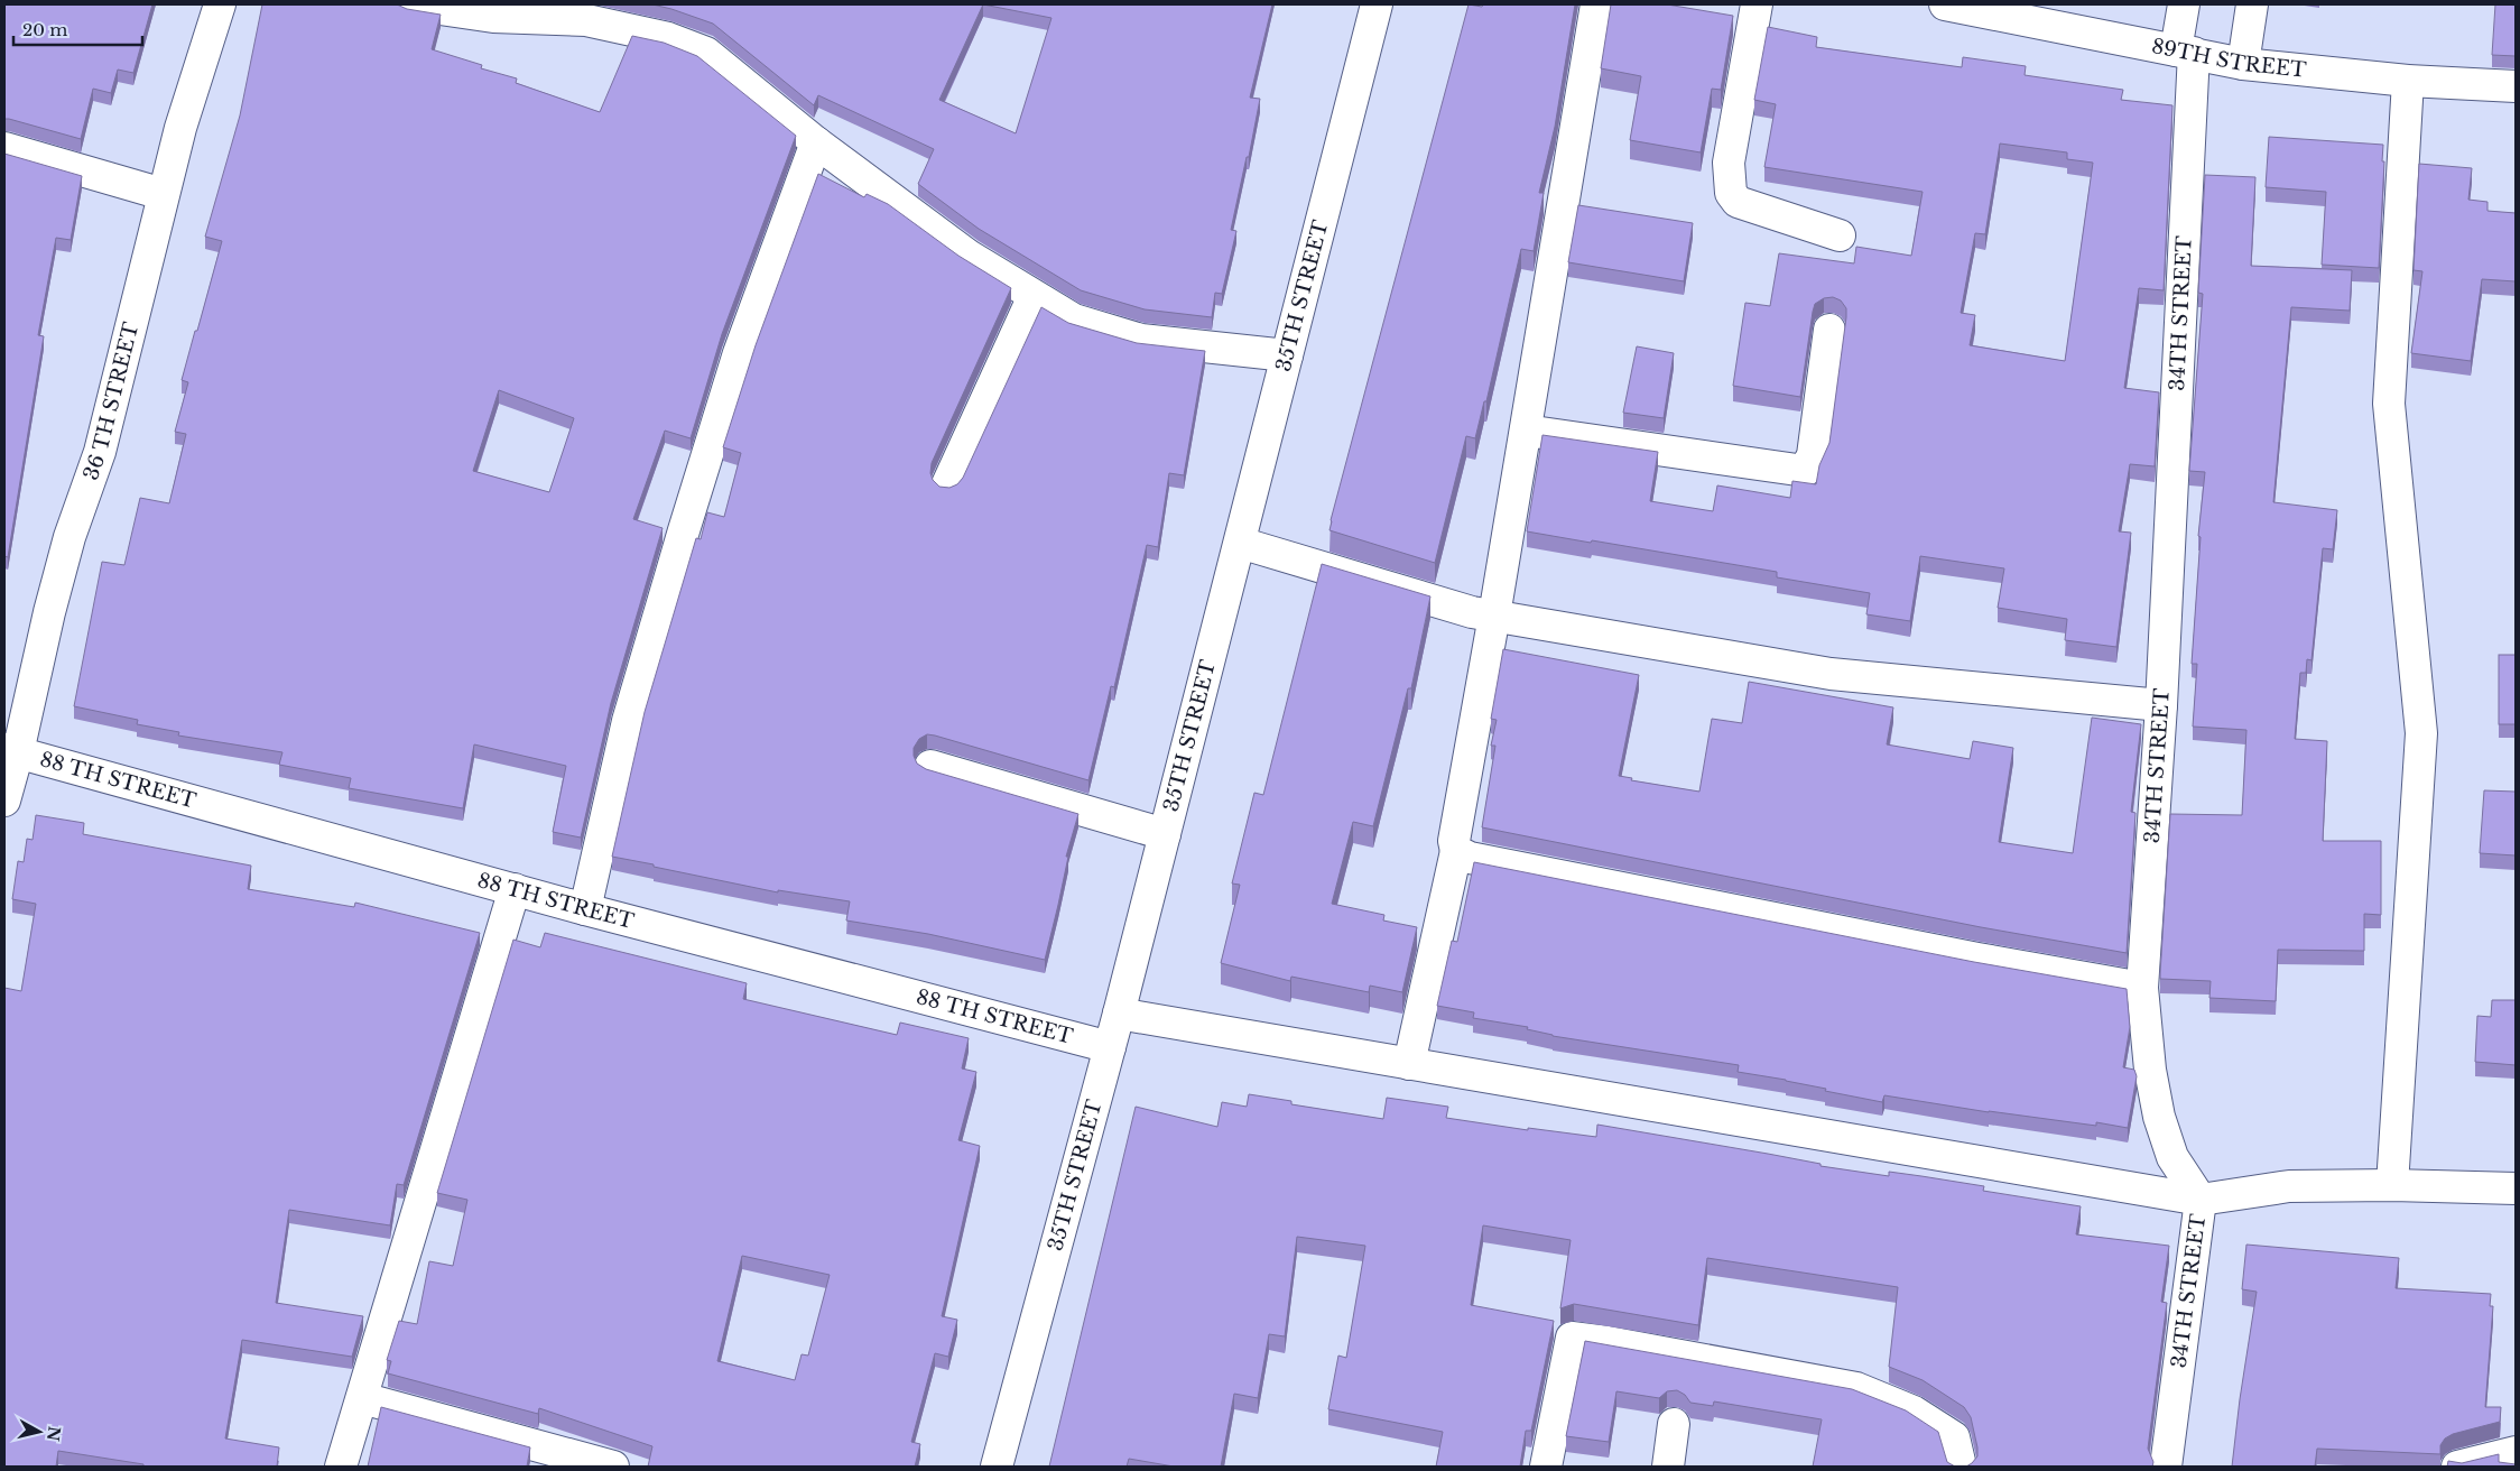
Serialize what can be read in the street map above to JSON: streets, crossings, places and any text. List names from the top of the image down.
{
  "streets": {
    "street": [
      "89TH STREET",
      "35TH STREET",
      "34TH STREET",
      "36 TH STREET",
      "88 TH STREET"
    ]
  },
  "crossings": [
    ["89TH STREET", "34TH STREET"],
    ["35TH STREET", "88 TH STREET"],
    ["36 TH STREET", "88 TH STREET"]
  ],
  "scale_bar": "20 m",
  "north": "right"
}
